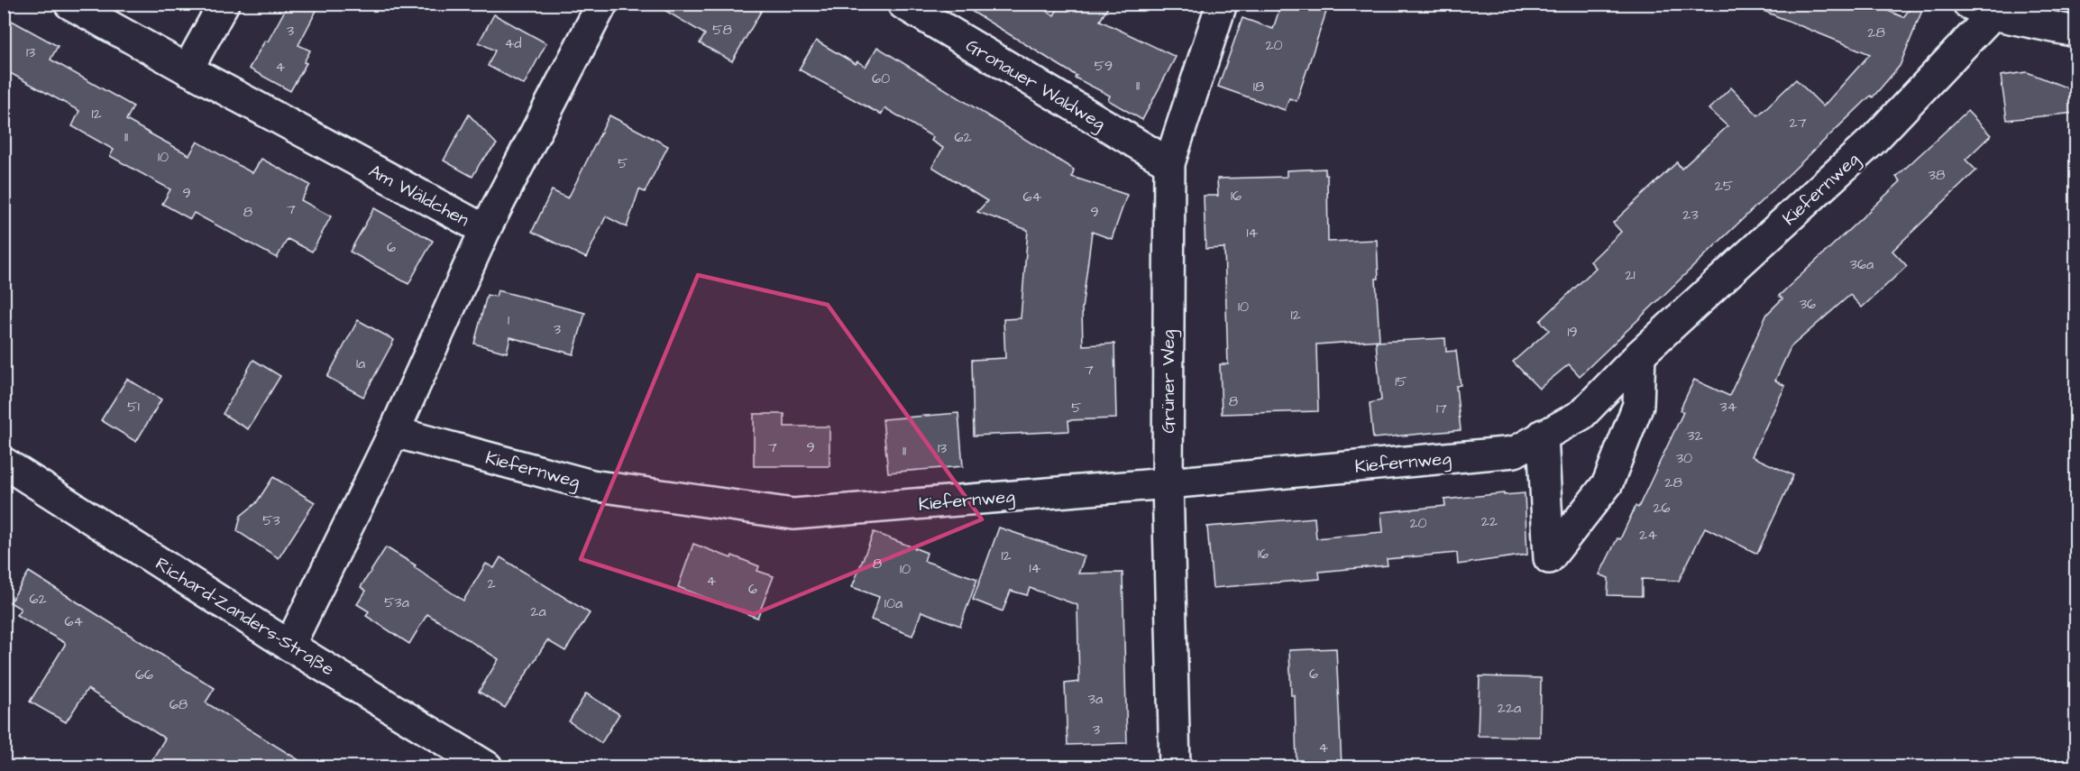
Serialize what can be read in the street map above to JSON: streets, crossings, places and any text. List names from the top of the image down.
{
  "streets": {
    "street": [
      "Gronauer Waldweg",
      "Kiefernweg",
      "Am Wäldchen",
      "Grüner Weg",
      "Richard-Zanders-Straße"
    ]
  },
  "crossings": [
    ["Gronauer Waldweg", "Grüner Weg"],
    ["Kiefernweg", "Grüner Weg"]
  ],
  "house_numbers": [
    "58",
    "3",
    "28",
    "4d",
    "20",
    "13",
    "59",
    "4",
    "60",
    "11",
    "18",
    "12",
    "27",
    "11",
    "62",
    "10",
    "5",
    "38",
    "25",
    "9",
    "16",
    "64",
    "7",
    "8",
    "9",
    "23",
    "14",
    "6",
    "36a",
    "21",
    "36",
    "10",
    "12",
    "1",
    "3",
    "19",
    "1a",
    "7",
    "15",
    "8",
    "51",
    "34",
    "5",
    "17",
    "32",
    "7",
    "9",
    "13",
    "11",
    "30",
    "28",
    "26",
    "53",
    "22",
    "20",
    "24",
    "16",
    "12",
    "8",
    "14",
    "10",
    "4",
    "2",
    "6",
    "62",
    "53a",
    "10a",
    "2a",
    "64",
    "6",
    "66",
    "3a",
    "68",
    "22a",
    "3",
    "4"
  ]
}
